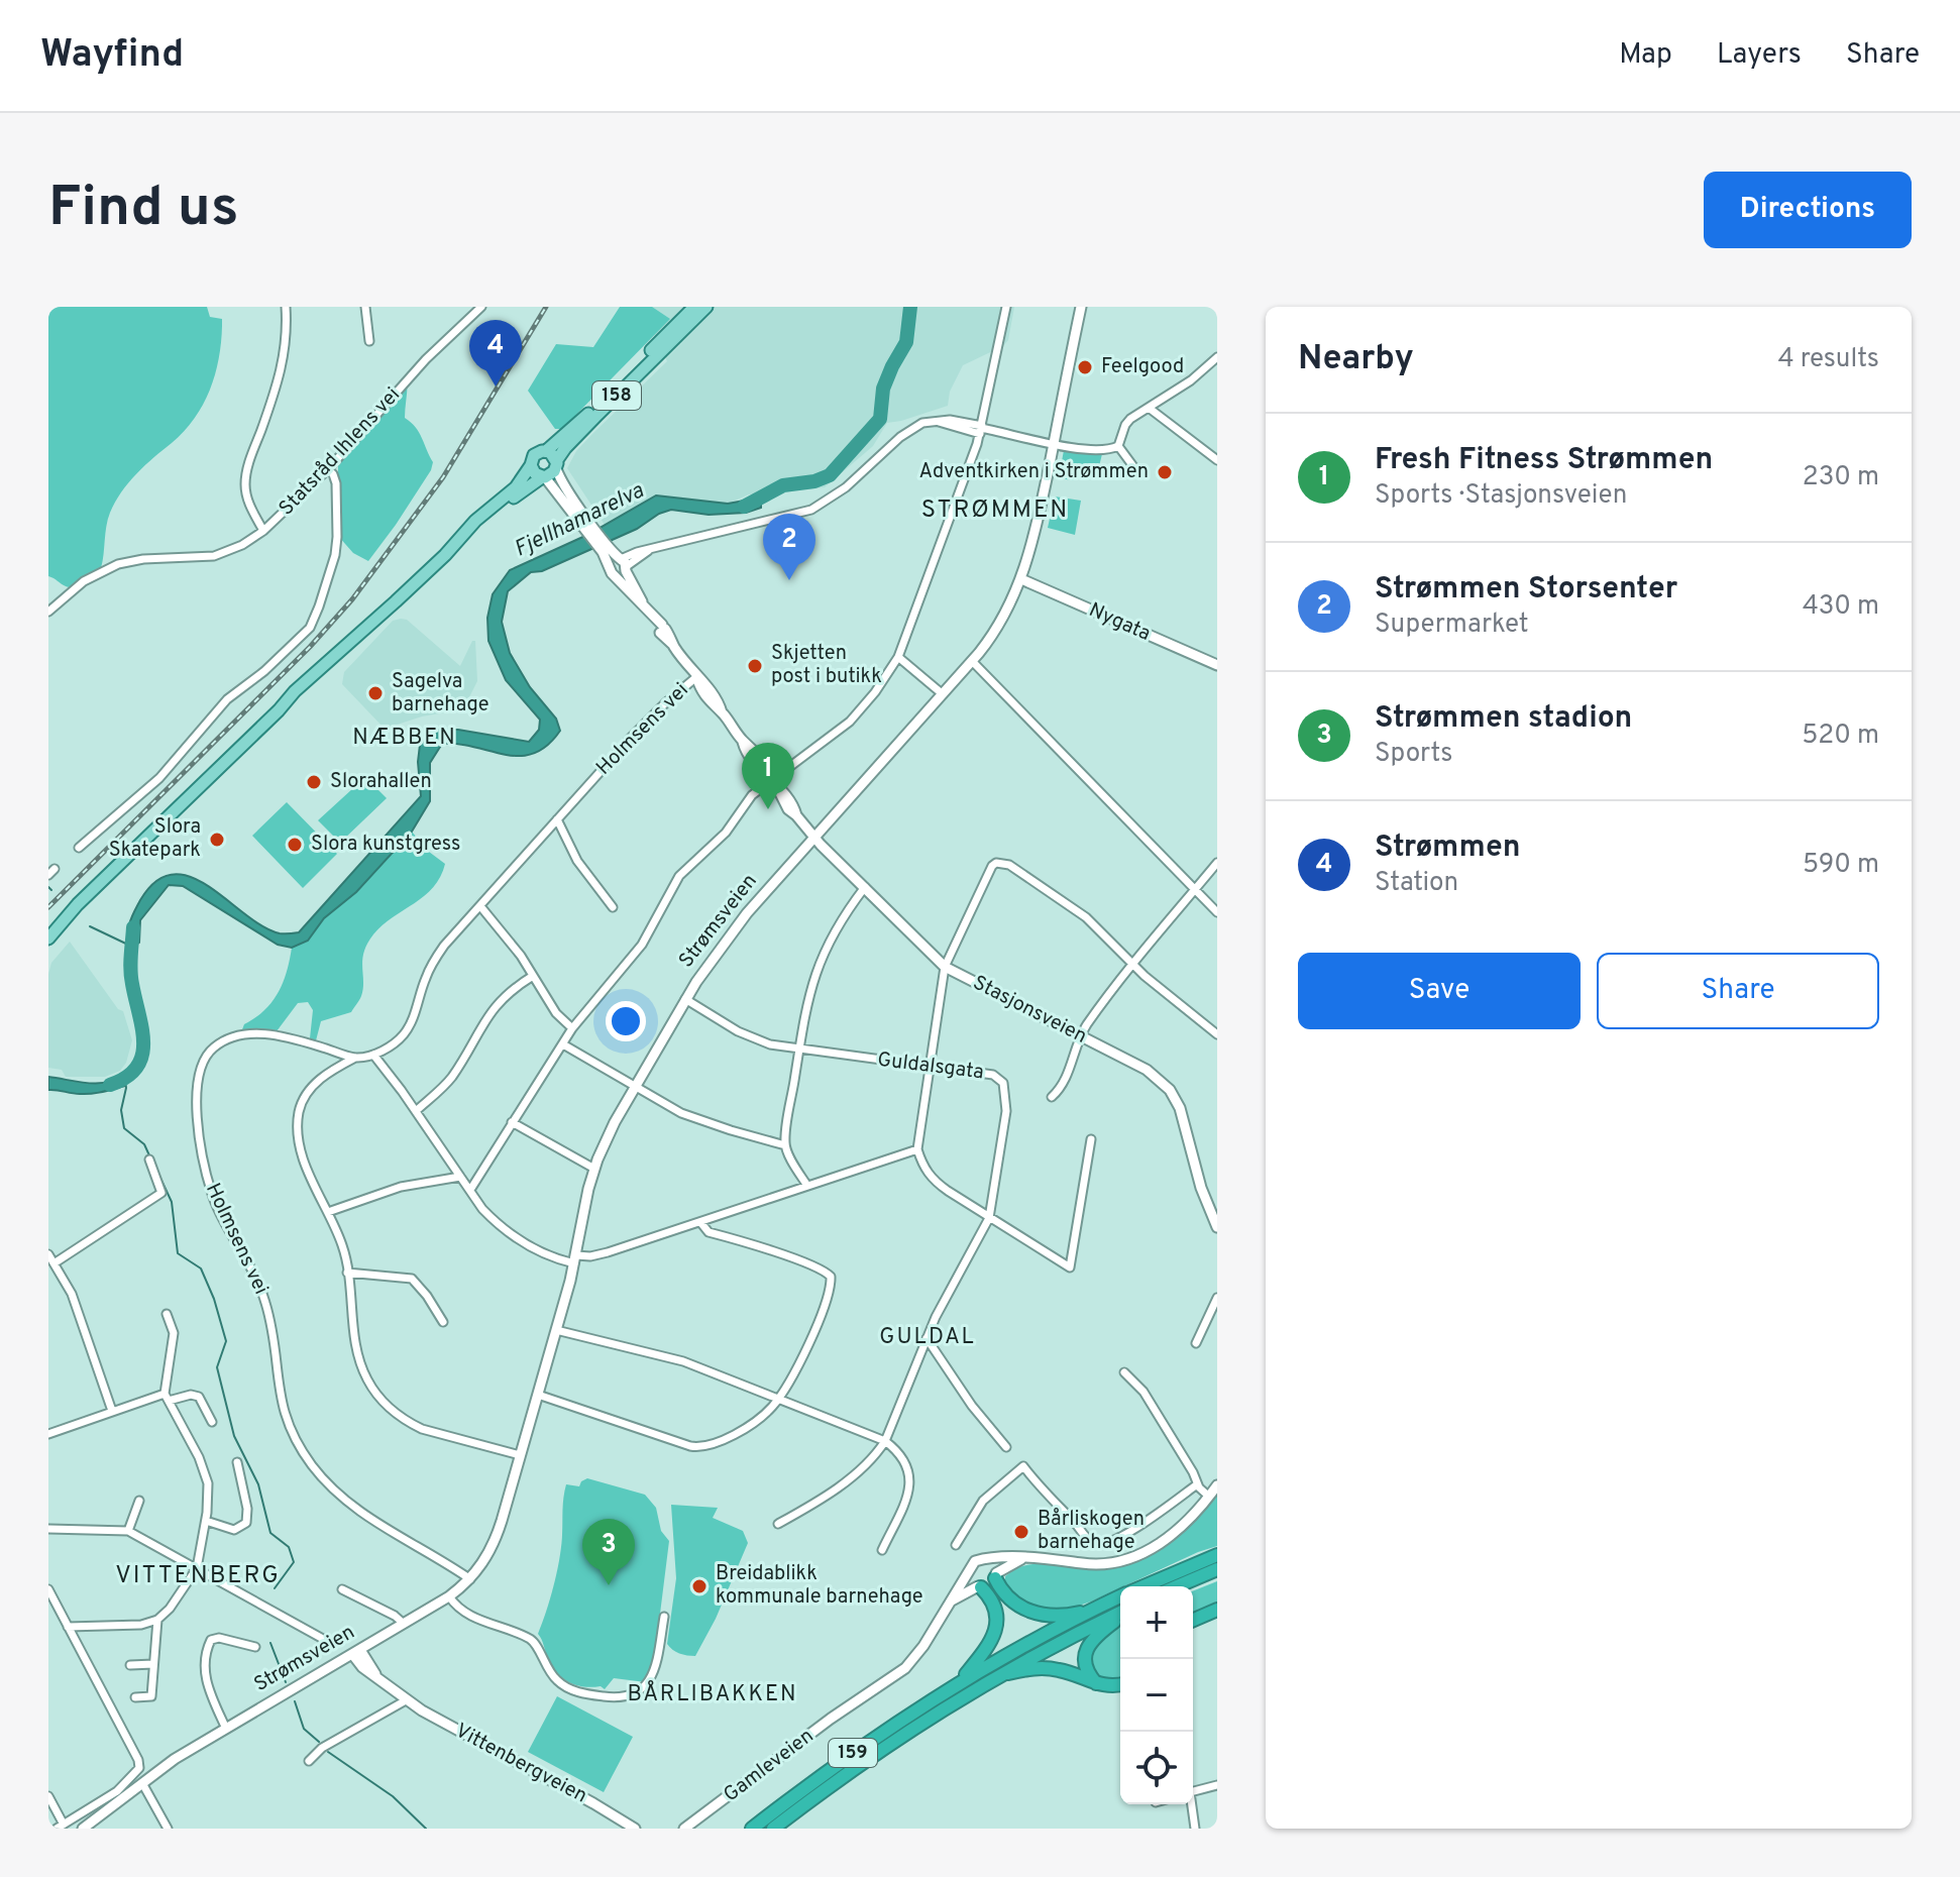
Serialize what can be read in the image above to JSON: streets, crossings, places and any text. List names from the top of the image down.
{
  "streets": {
    "highway": ["159"],
    "main road": [
      "158",
      "Nygata",
      "Strømsveien",
      "Stasjonsveien",
      "Vittenbergveien",
      "Gamleveien"
    ],
    "street": ["Statsråd Ihlens vei", "Holmsens vei", "Guldalsgata"]
  },
  "crossings": [
    ["158", "Stasjonsveien"],
    ["Nygata", "Strømsveien"],
    ["Holmsens vei", "Strømsveien"],
    ["Holmsens vei", "Stasjonsveien"],
    ["Strømsveien", "Stasjonsveien"],
    ["Strømsveien", "Guldalsgata"],
    ["Strømsveien", "Vittenbergveien"]
  ],
  "districts": [
    "STRØMMEN",
    "NÆBBEN",
    "GULDAL",
    "VITTENBERG",
    "BÅRLIBAKKEN"
  ],
  "water": ["Fjellhamarelva"],
  "places": [
    "Feelgood",
    "Adventkirken i Strømmen",
    "Skjetten post i butikk",
    "Sagelva barnehage",
    "Slorahallen",
    "Slora Skatepark",
    "Slora kunstgress",
    "Bårliskogen barnehage",
    "Breidablikk kommunale barnehage"
  ],
  "page": {
    "header": "Wayfind",
    "nav": ["Map", "Layers", "Share"],
    "buttons": [
      "Directions",
      ["Save", "Share"]
    ],
    "title": "Find us",
    "heading": ["Nearby", "4 results"],
    "pins": [
      "4",
      "2",
      "1",
      "3"
    ],
    "list": [
      {
        "mark": "1",
        "name": "Fresh Fitness Strømmen",
        "note": "Sports · Stasjonsveien",
        "value": "230 m"
      },
      {
        "mark": "2",
        "name": "Strømmen Storsenter",
        "note": "Supermarket",
        "value": "430 m"
      },
      {
        "mark": "3",
        "name": "Strømmen stadion",
        "note": "Sports",
        "value": "520 m"
      },
      {
        "mark": "4",
        "name": "Strømmen",
        "note": "Station",
        "value": "590 m"
      }
    ],
    "map_buttons": ["+", "−"]
  }
}
